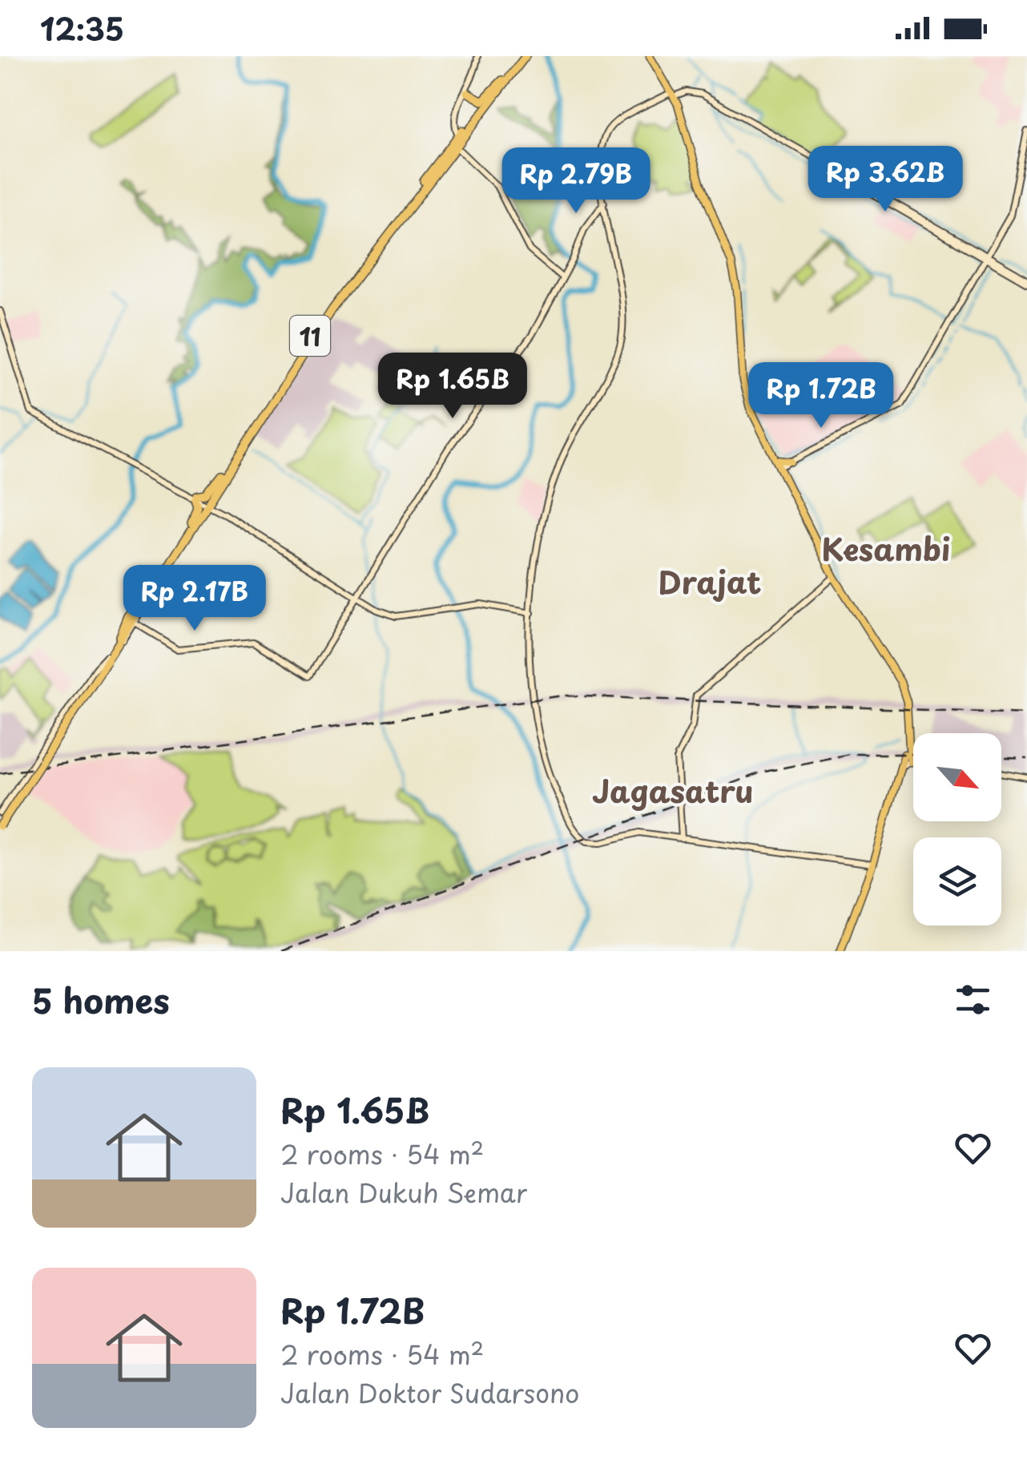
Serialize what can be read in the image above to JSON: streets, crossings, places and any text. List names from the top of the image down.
{
  "streets": {
    "highway": ["11"]
  },
  "districts": ["Kesambi", "Drajat", "Jagasatru"],
  "north": "bottom right",
  "page": {
    "status": "12:35",
    "price": [
      "Rp 3.62B",
      "Rp 2.79B",
      "Rp 1.65B",
      "Rp 1.72B",
      "Rp 2.17B"
    ],
    "heading": "5 homes",
    "list": [
      {
        "name": "Rp 1.65B",
        "note": "2 rooms · 54 m² · Jalan Dukuh Semar"
      },
      {
        "name": "Rp 1.72B",
        "note": "2 rooms · 54 m² · Jalan Doktor Sudarsono"
      }
    ]
  }
}
